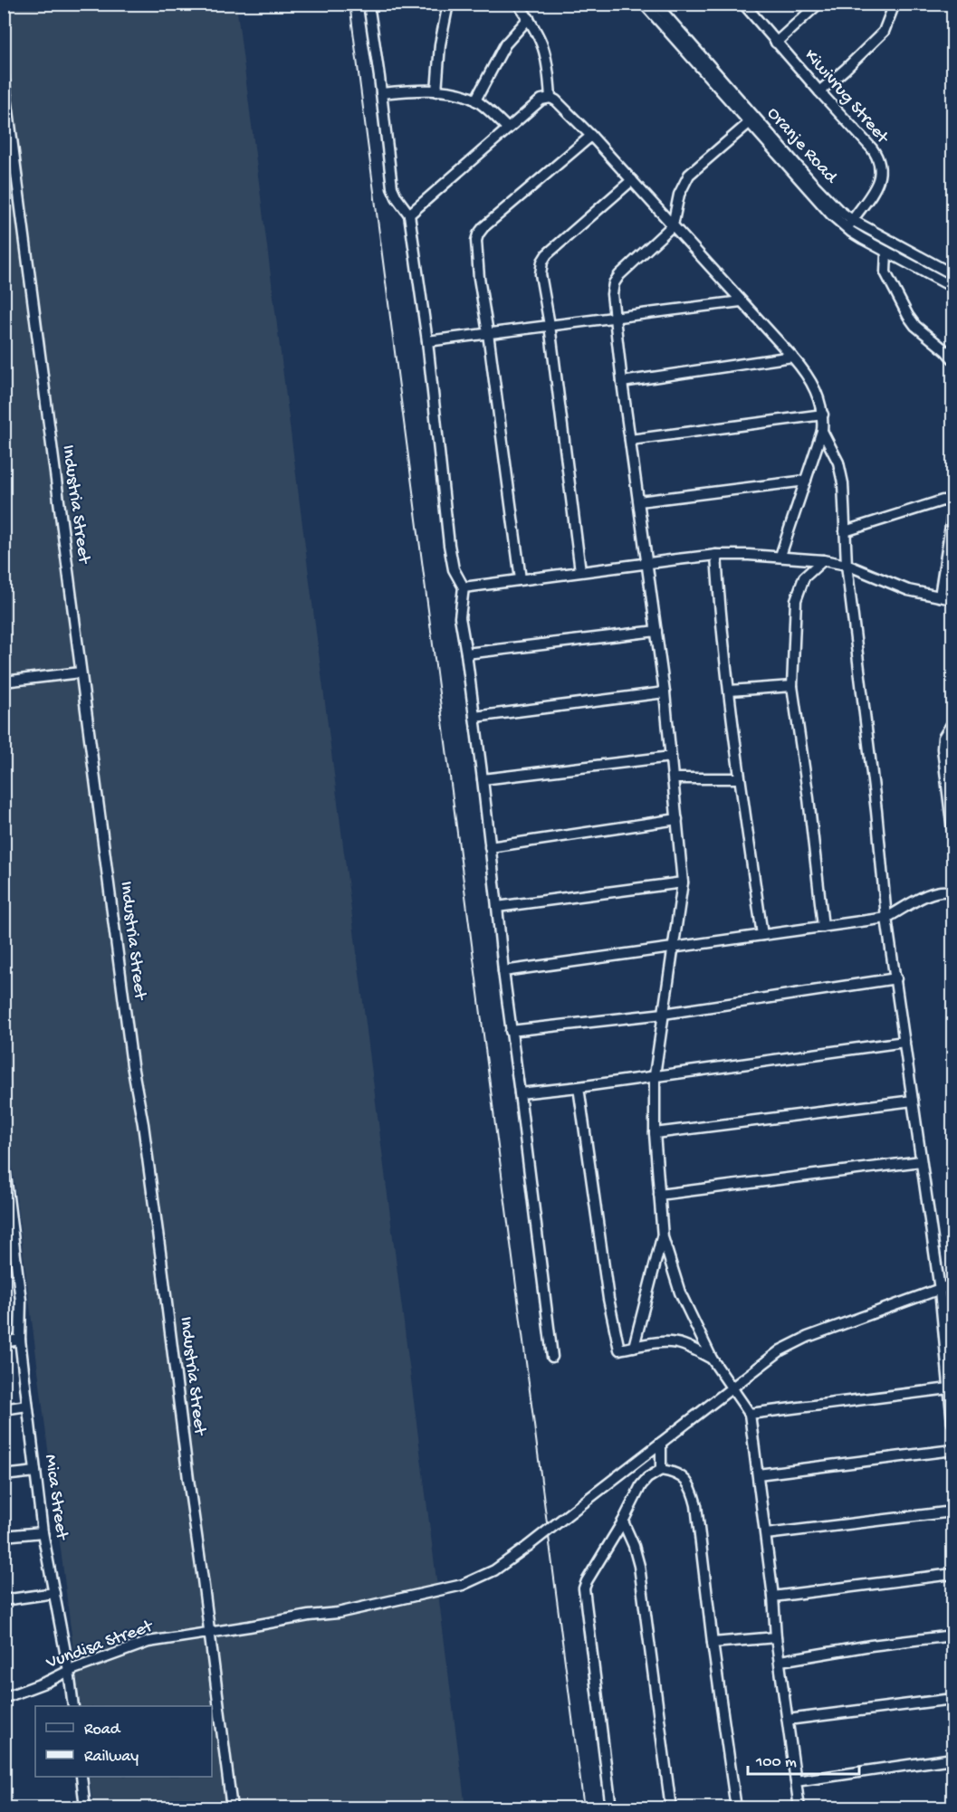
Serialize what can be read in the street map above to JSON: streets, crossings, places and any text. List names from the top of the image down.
{
  "streets": {
    "street": [
      "Kiwivrug Street",
      "Oranje Road",
      "Industria Street",
      "Mica Street",
      "Vundisa Street"
    ]
  },
  "crossings": [
    ["Kiwivrug Street", "Oranje Road"],
    ["Industria Street", "Vundisa Street"],
    ["Mica Street", "Vundisa Street"]
  ],
  "legend": ["Road", "Railway"],
  "scale_bar": "100 m"
}
